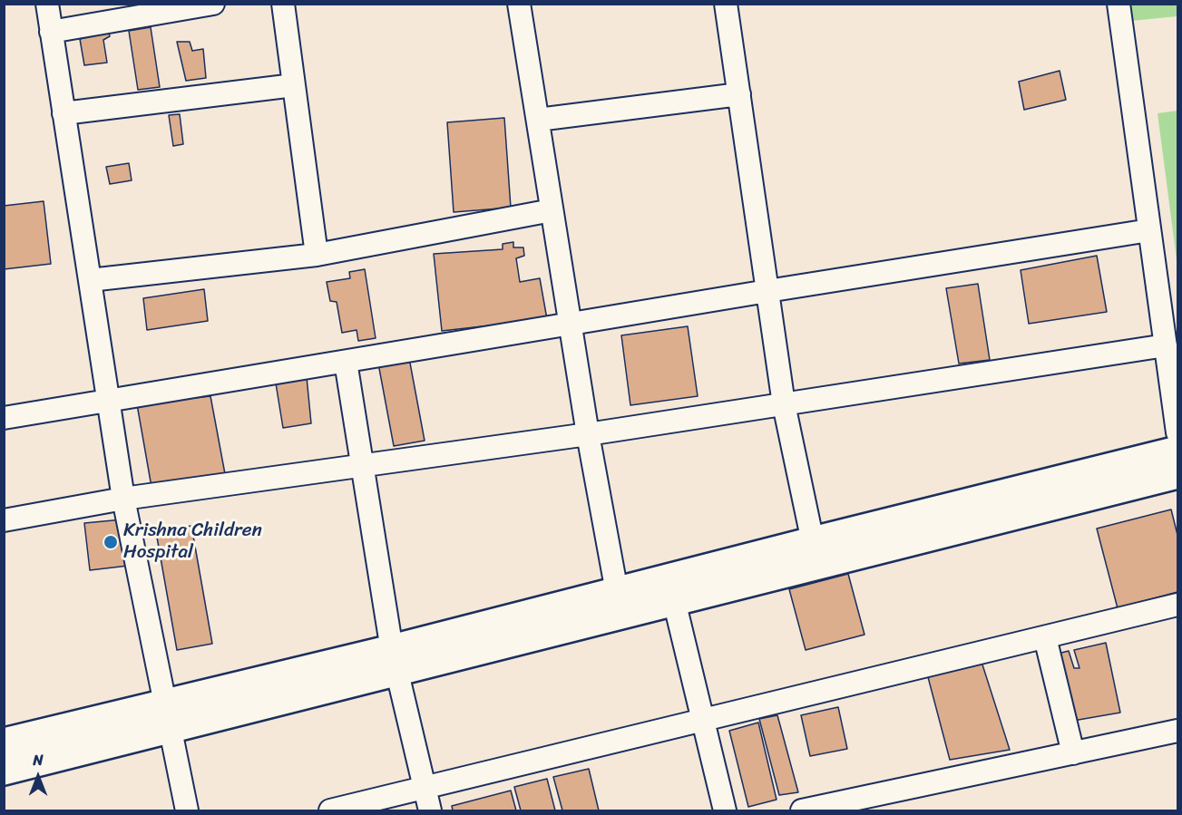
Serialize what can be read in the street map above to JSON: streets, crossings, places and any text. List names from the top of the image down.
{
  "places": ["Krishna Children Hospital"],
  "north": "top"
}
